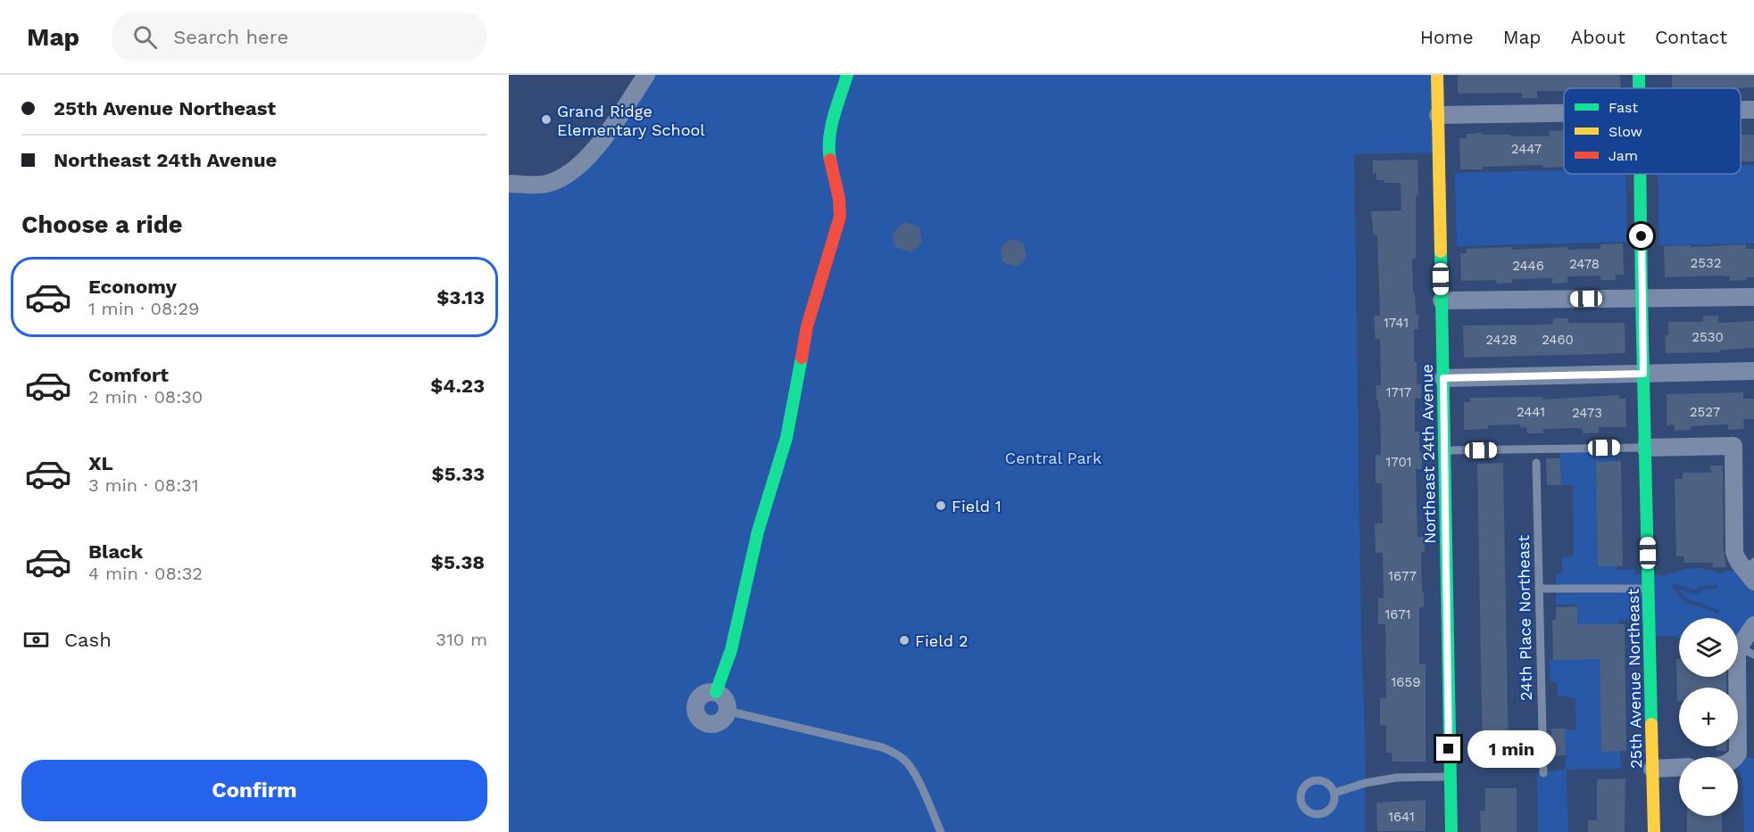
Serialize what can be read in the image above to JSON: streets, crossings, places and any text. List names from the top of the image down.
{
  "streets": {
    "street": ["Northeast 24th Avenue", "25th Avenue Northeast"],
    "lane": ["24th Place Northeast"]
  },
  "parks": ["Central Park"],
  "places": ["Grand Ridge Elementary School", "Field 1", "Field 2"],
  "house_numbers": [
    "2447",
    "2532",
    "2478",
    "2446",
    "1741",
    "2530",
    "2428",
    "2460",
    "1717",
    "2441",
    "2527",
    "2473",
    "1701",
    "1677",
    "1671",
    "1659",
    "1641"
  ],
  "legend": ["Fast", "Slow", "Jam"],
  "page": {
    "header": "Map",
    "search": "Search here",
    "nav": [
      "Home",
      "Map",
      "About",
      "Contact"
    ],
    "banner": ["25th Avenue Northeast", "Northeast 24th Avenue"],
    "heading": "Choose a ride",
    "list": [
      {
        "name": "Economy",
        "note": "1 min · 08:29",
        "value": "$3.13"
      },
      {
        "name": "Comfort",
        "note": "2 min · 08:30",
        "value": "$4.23"
      },
      {
        "name": "XL",
        "note": "3 min · 08:31",
        "value": "$5.33"
      },
      {
        "name": "Black",
        "note": "4 min · 08:32",
        "value": "$5.38"
      }
    ],
    "pay": ["Cash", "310 m"],
    "map_buttons": ["+", "−"],
    "bubble": "1 min",
    "buttons": "Confirm"
  }
}
